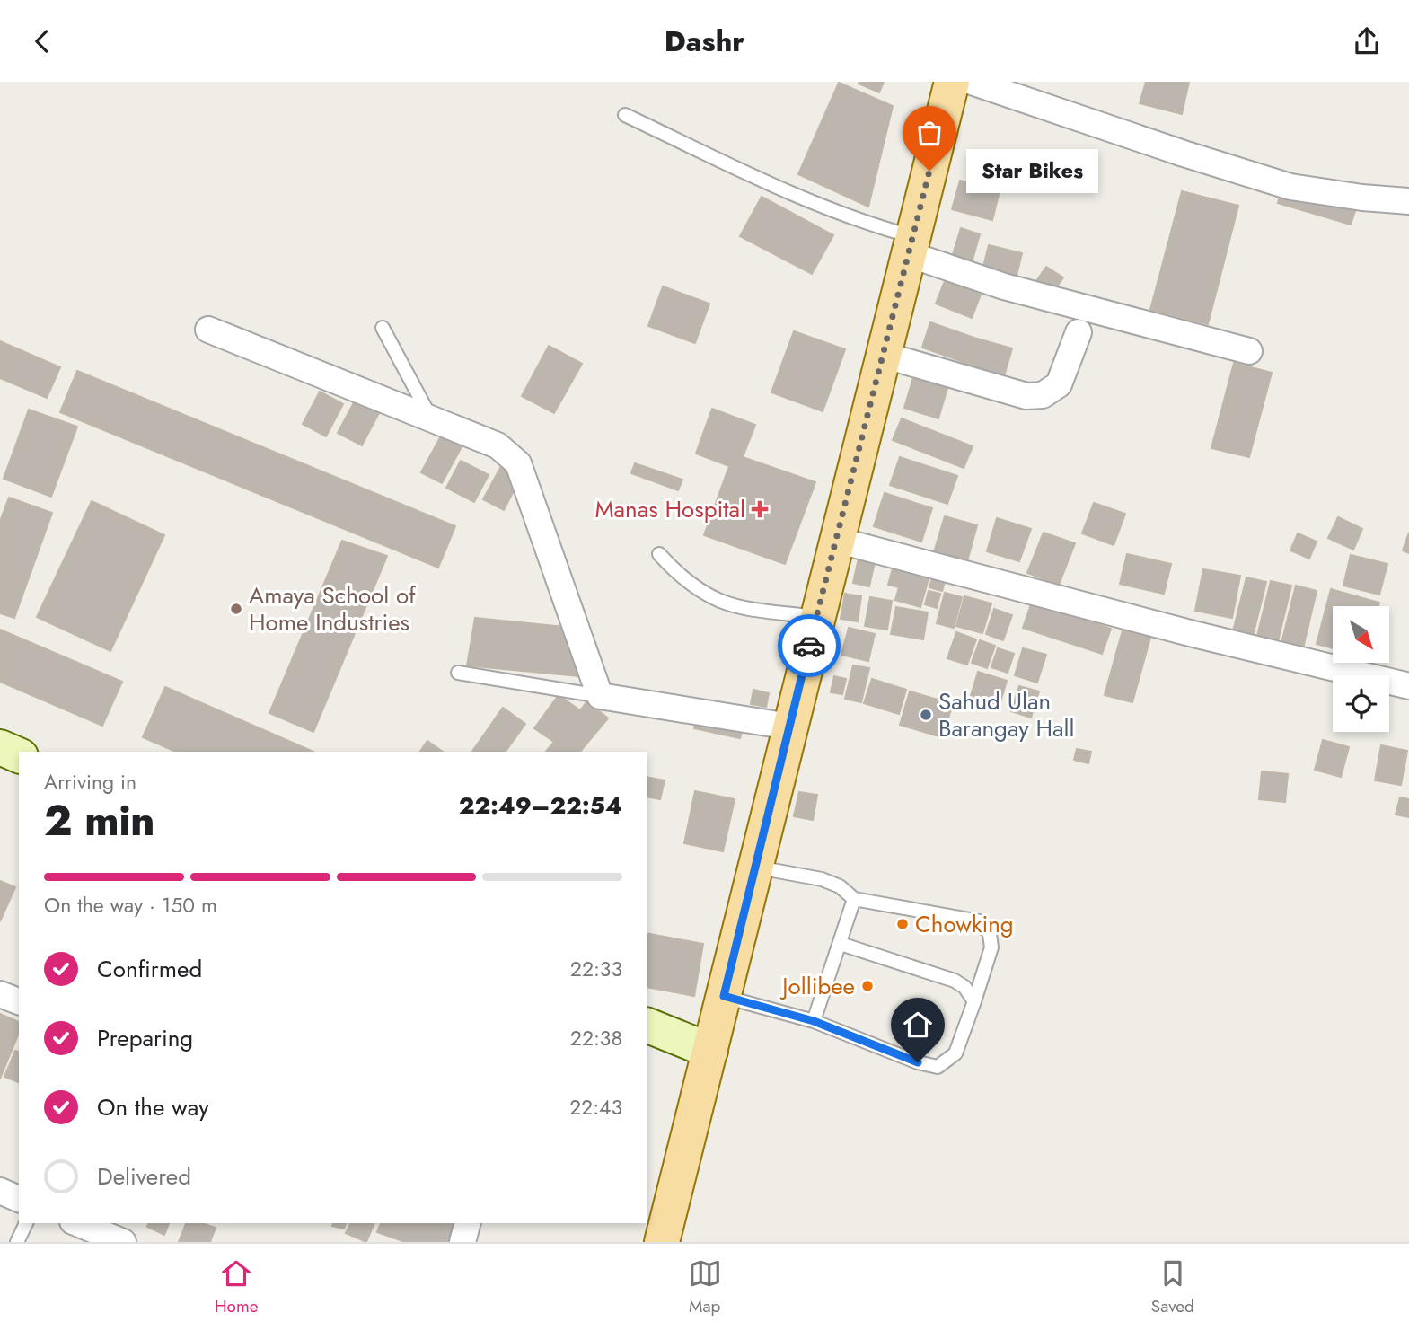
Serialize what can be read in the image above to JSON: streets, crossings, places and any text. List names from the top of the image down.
{
  "places": {
    "other": [
      "Star Bikes",
      "Amaya School of Home Industries",
      "Sahud Ulan Barangay Hall",
      "Chowking",
      "Jollibee"
    ],
    "health": ["Manas Hospital"]
  },
  "north": "bottom right",
  "page": {
    "header": "Dashr",
    "bubble": "Star Bikes",
    "heading": ["2 min", "Arriving in", "22:49–22:54"],
    "bar": "On the way · 150 m",
    "list": [
      ["Confirmed", "22:33"],
      ["Preparing", "22:38"],
      ["On the way", "22:43"],
      "Delivered"
    ],
    "tabs": ["Home", "Map", "Saved"]
  }
}
